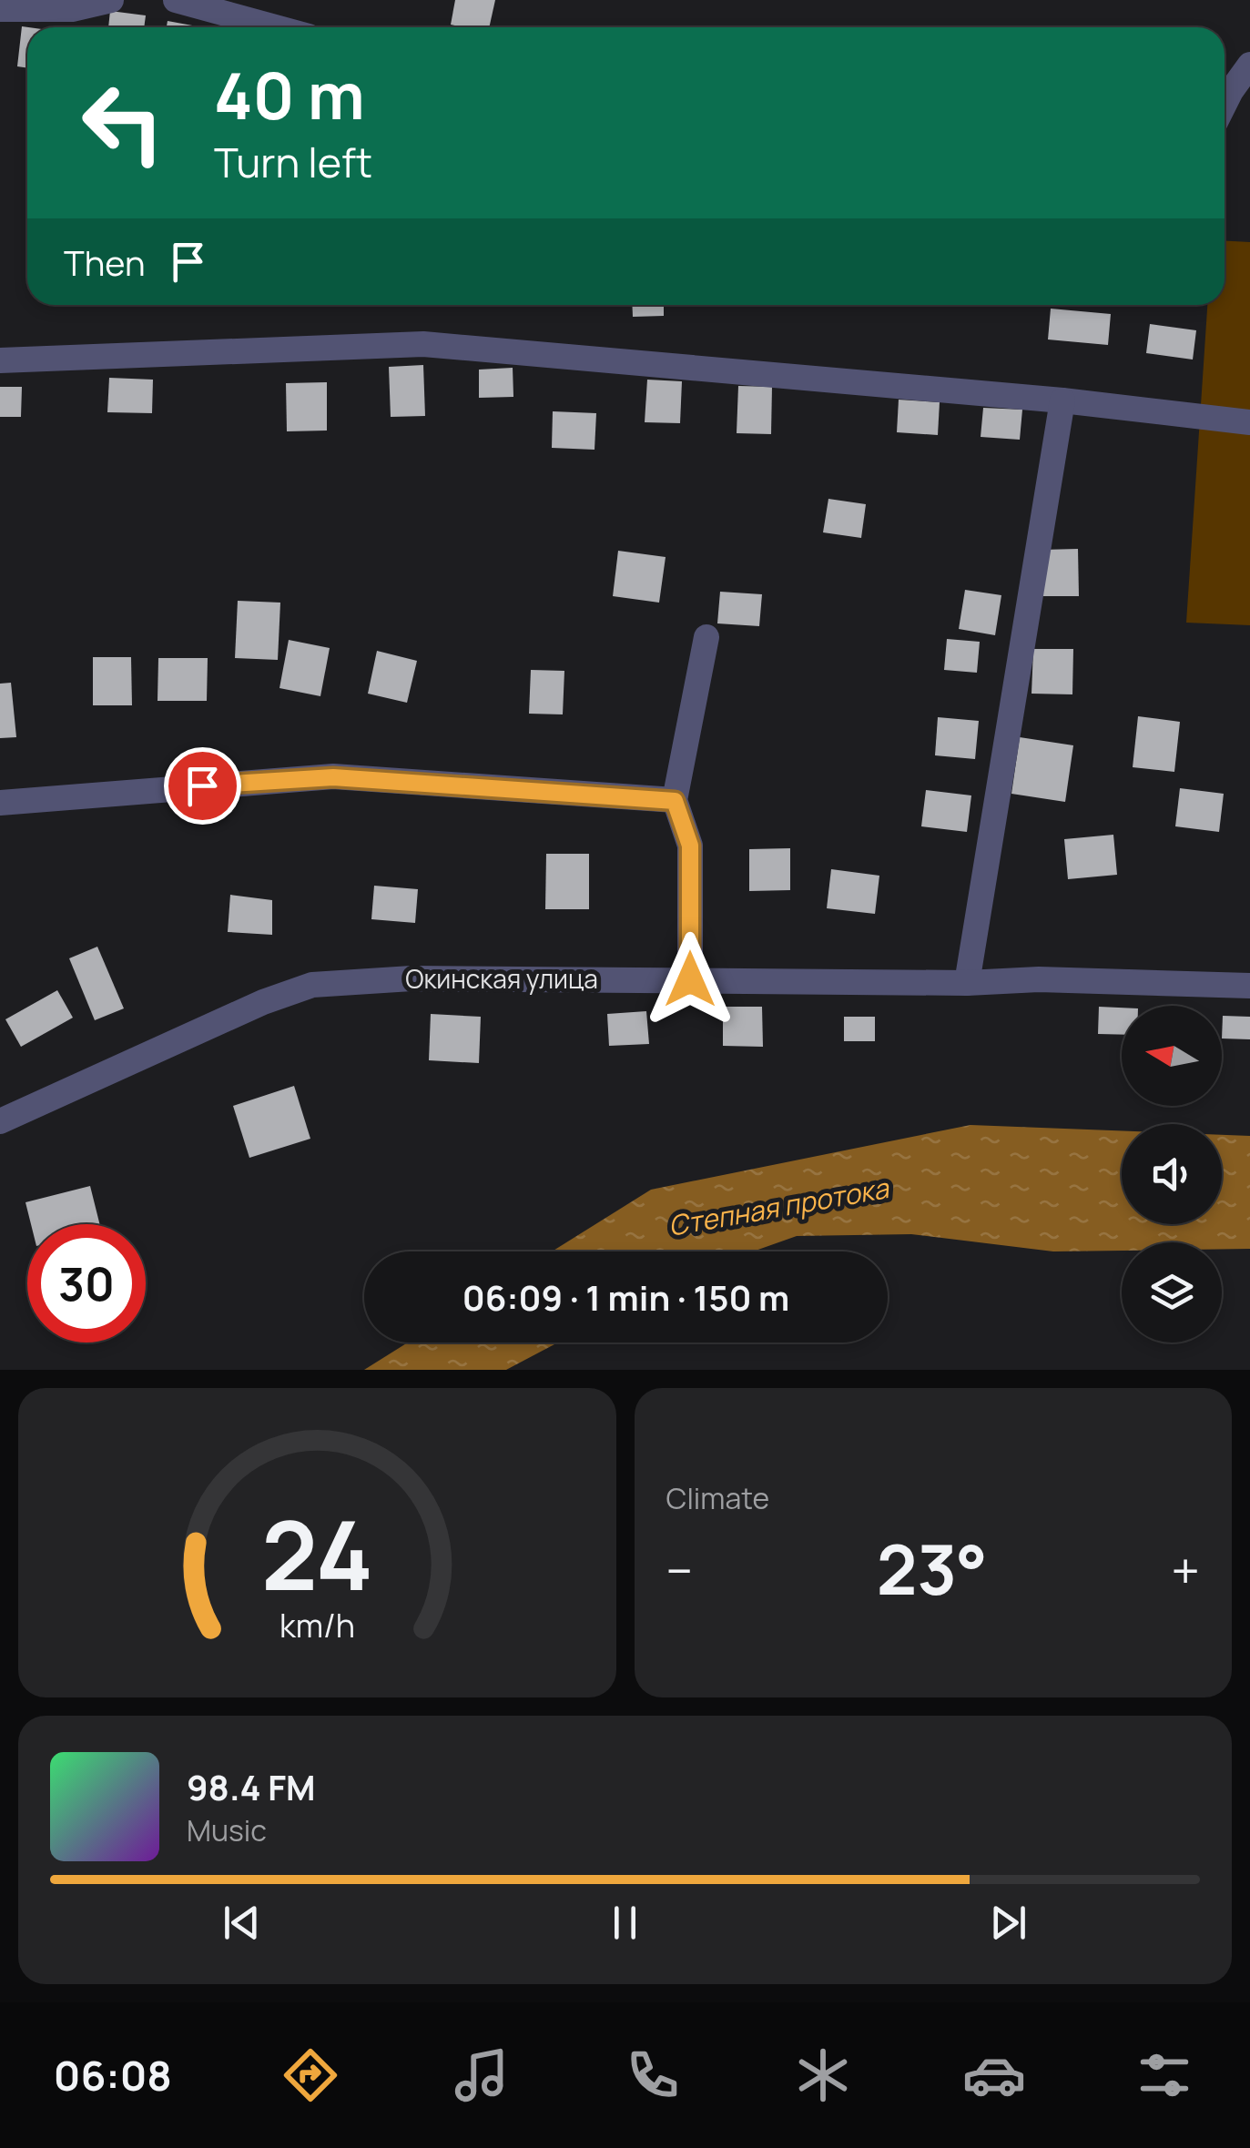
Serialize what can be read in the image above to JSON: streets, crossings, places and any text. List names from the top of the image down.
{
  "streets": {
    "street": ["Окинская улица"]
  },
  "water": ["Степная протока"],
  "north": "left",
  "page": {
    "turn": ["40 m", "Turn left"],
    "then": "Then",
    "limit": "30",
    "trip": "06:09 · 1 min · 150 m",
    "tile": "Climate",
    "heat": ["−", "23°", "+"],
    "song": ["98.4 FM", "Music"],
    "tabs": "06:08",
    "gauge": ["24", "km/h"]
  }
}
